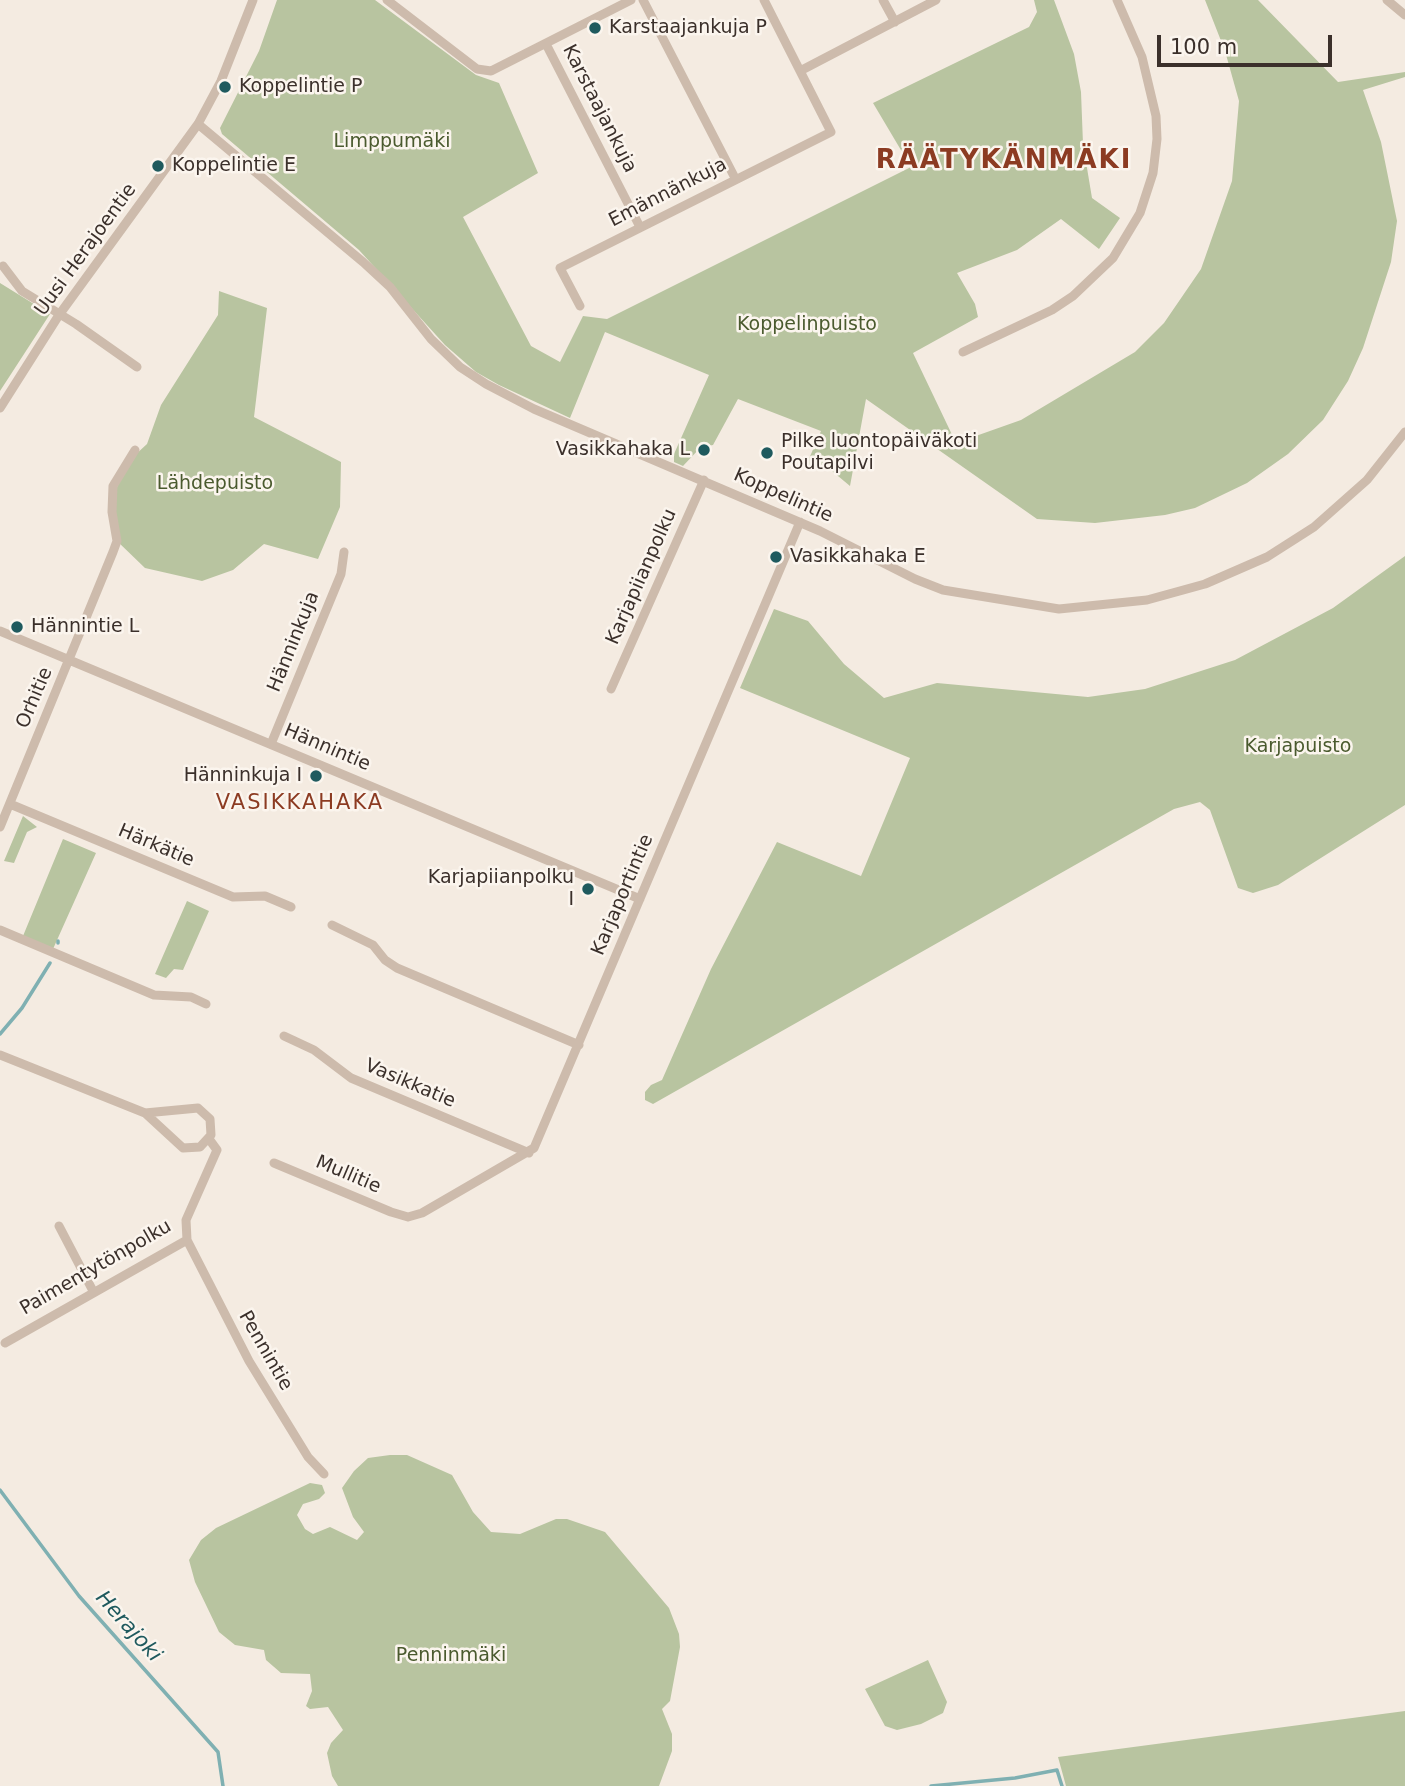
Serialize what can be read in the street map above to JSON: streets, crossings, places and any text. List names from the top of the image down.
{
  "streets": {
    "street": [
      "Karstaajankuja",
      "Emännänkuja",
      "Uusi Herajoentie",
      "Koppelintie",
      "Karjapiianpolku",
      "Hänninkuja",
      "Orhitie",
      "Hännintie",
      "Härkätie",
      "Karjaportintie",
      "Vasikkatie",
      "Mullitie",
      "Paimentytönpolku",
      "Pennintie"
    ]
  },
  "crossings": [
    ["Karstaajankuja", "Emännänkuja"],
    ["Uusi Herajoentie", "Koppelintie"],
    ["Koppelintie", "Karjapiianpolku"],
    ["Koppelintie", "Karjaportintie"],
    ["Hänninkuja", "Hännintie"],
    ["Orhitie", "Hännintie"],
    ["Orhitie", "Härkätie"],
    ["Hännintie", "Karjaportintie"],
    ["Karjaportintie", "Vasikkatie"],
    ["Karjaportintie", "Mullitie"],
    ["Vasikkatie", "Mullitie"],
    ["Paimentytönpolku", "Pennintie"]
  ],
  "districts": ["RÄÄTYKÄNMÄKI", "VASIKKAHAKA"],
  "water": ["Herajoki"],
  "parks": [
    "Limppumäki",
    "Koppelinpuisto",
    "Lähdepuisto",
    "Karjapuisto",
    "Penninmäki"
  ],
  "places": [
    "Karstaajankuja P",
    "Koppelintie P",
    "Koppelintie E",
    "Vasikkahaka L",
    "Pilke luontopäiväkoti Poutapilvi",
    "Vasikkahaka E",
    "Hännintie L",
    "Hänninkuja I",
    "Karjapiianpolku I"
  ],
  "scale_bar": "100 m"
}
